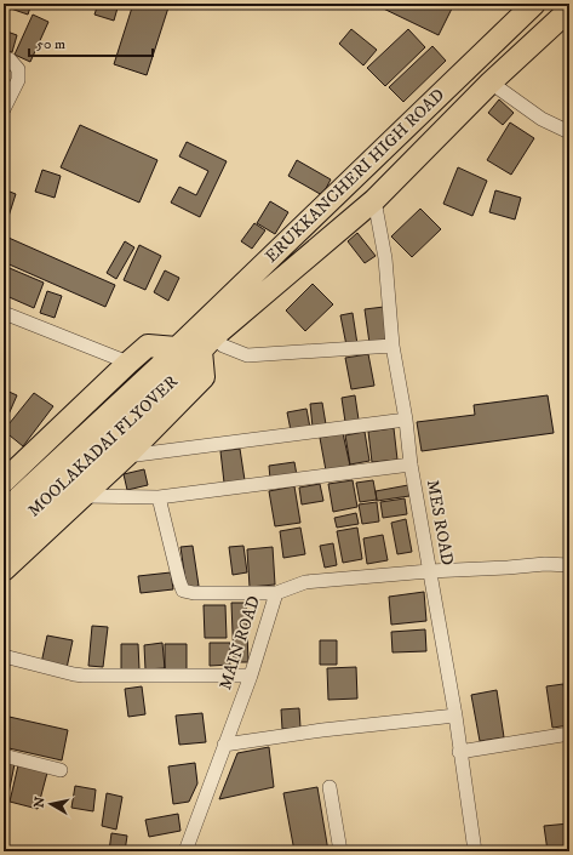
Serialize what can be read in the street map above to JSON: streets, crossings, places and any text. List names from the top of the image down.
{
  "streets": {
    "main road": ["ERUKKANCHERI HIGH ROAD", "MOOLAKADAI FLYOVER"],
    "street": ["MES ROAD", "MAIN ROAD"]
  },
  "crossings": [
    ["ERUKKANCHERI HIGH ROAD", "MOOLAKADAI FLYOVER"],
    ["MOOLAKADAI FLYOVER", "MES ROAD"],
    ["MES ROAD", "MAIN ROAD"]
  ],
  "scale_bar": "50 m",
  "north": "left"
}
